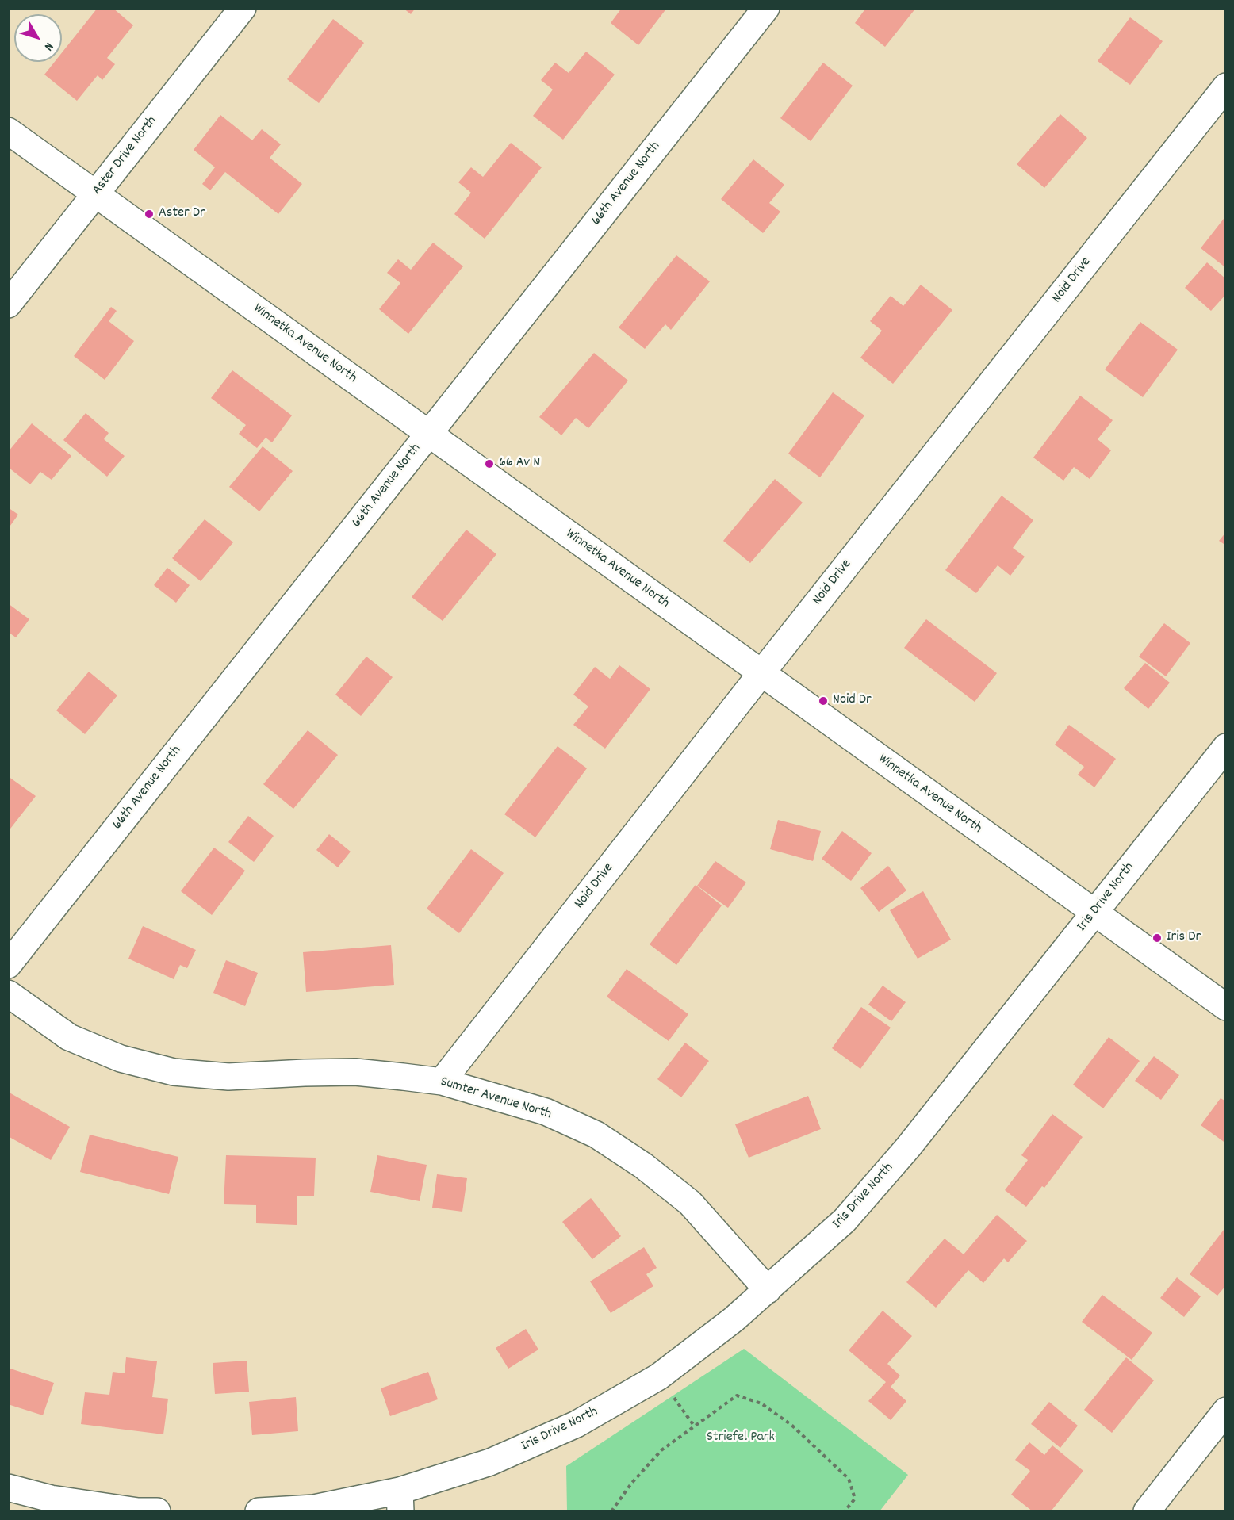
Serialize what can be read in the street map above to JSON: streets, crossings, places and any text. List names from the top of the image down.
{
  "streets": {
    "street": [
      "Aster Drive North",
      "66th Avenue North",
      "Noid Drive",
      "Winnetka Avenue North",
      "Iris Drive North",
      "Sumter Avenue North"
    ]
  },
  "crossings": [
    ["Aster Drive North", "Winnetka Avenue North"],
    ["66th Avenue North", "Winnetka Avenue North"],
    ["Noid Drive", "Winnetka Avenue North"],
    ["Noid Drive", "Sumter Avenue North"],
    ["Winnetka Avenue North", "Iris Drive North"],
    ["Iris Drive North", "Sumter Avenue North"]
  ],
  "parks": ["Striefel Park"],
  "places": [
    "Aster Dr",
    "66 Av N",
    "Noid Dr",
    "Iris Dr"
  ],
  "north": "bottom right"
}
